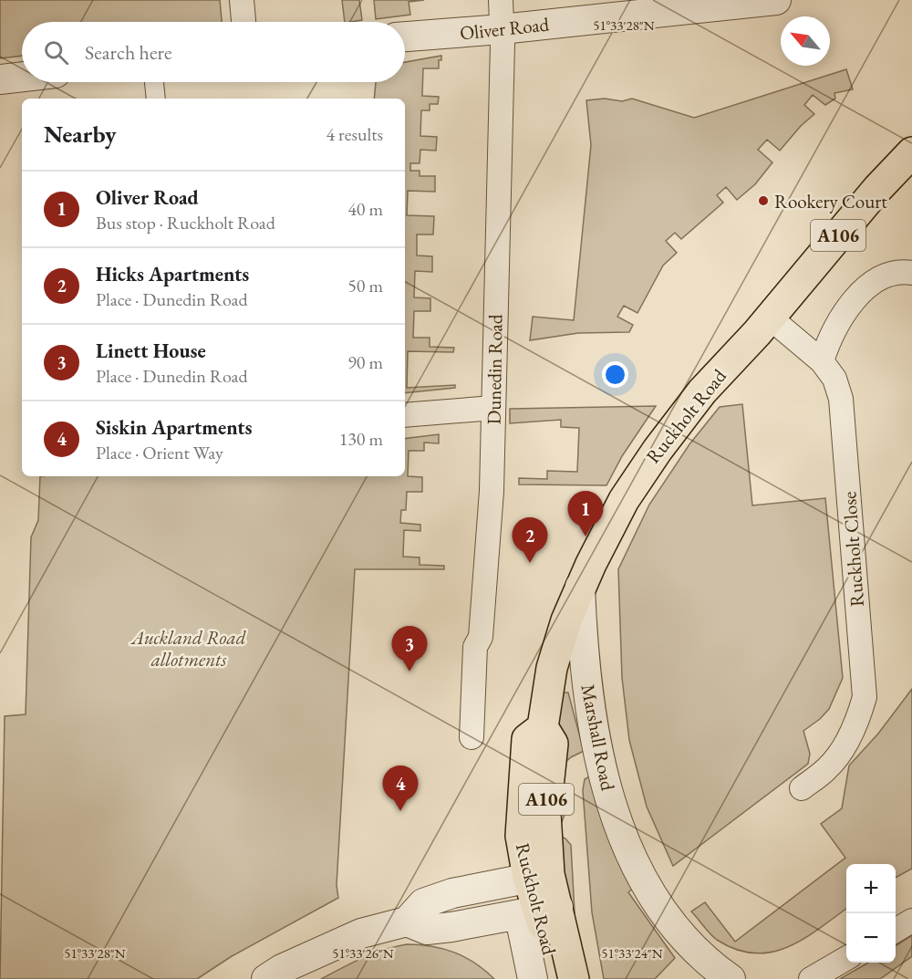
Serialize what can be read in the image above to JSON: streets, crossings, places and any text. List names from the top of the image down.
{
  "streets": {
    "main road": ["A106", "Ruckholt Road"],
    "street": [
      "Oliver Road",
      "Dunedin Road",
      "Ruckholt Close",
      "Marshall Road"
    ]
  },
  "crossings": [
    ["Oliver Road", "Dunedin Road"],
    ["Ruckholt Road", "Ruckholt Close"],
    ["Ruckholt Road", "Marshall Road"]
  ],
  "parks": ["Auckland Road allotments"],
  "places": ["Rookery Court"],
  "north": "top left",
  "page": {
    "search": "Search here",
    "heading": ["Nearby", "4 results"],
    "list": [
      {
        "mark": "1",
        "name": "Oliver Road",
        "note": "Bus stop · Ruckholt Road",
        "value": "40 m"
      },
      {
        "mark": "2",
        "name": "Hicks Apartments",
        "note": "Place · Dunedin Road",
        "value": "50 m"
      },
      {
        "mark": "3",
        "name": "Linett House",
        "note": "Place · Dunedin Road",
        "value": "90 m"
      },
      {
        "mark": "4",
        "name": "Siskin Apartments",
        "note": "Place · Orient Way",
        "value": "130 m"
      }
    ],
    "pins": [
      "1",
      "2",
      "3",
      "4"
    ],
    "map_buttons": ["+", "−"]
  },
  "coordinates": ["51°33'28\"N", "51°33'26\"N", "51°33'24\"N"]
}
